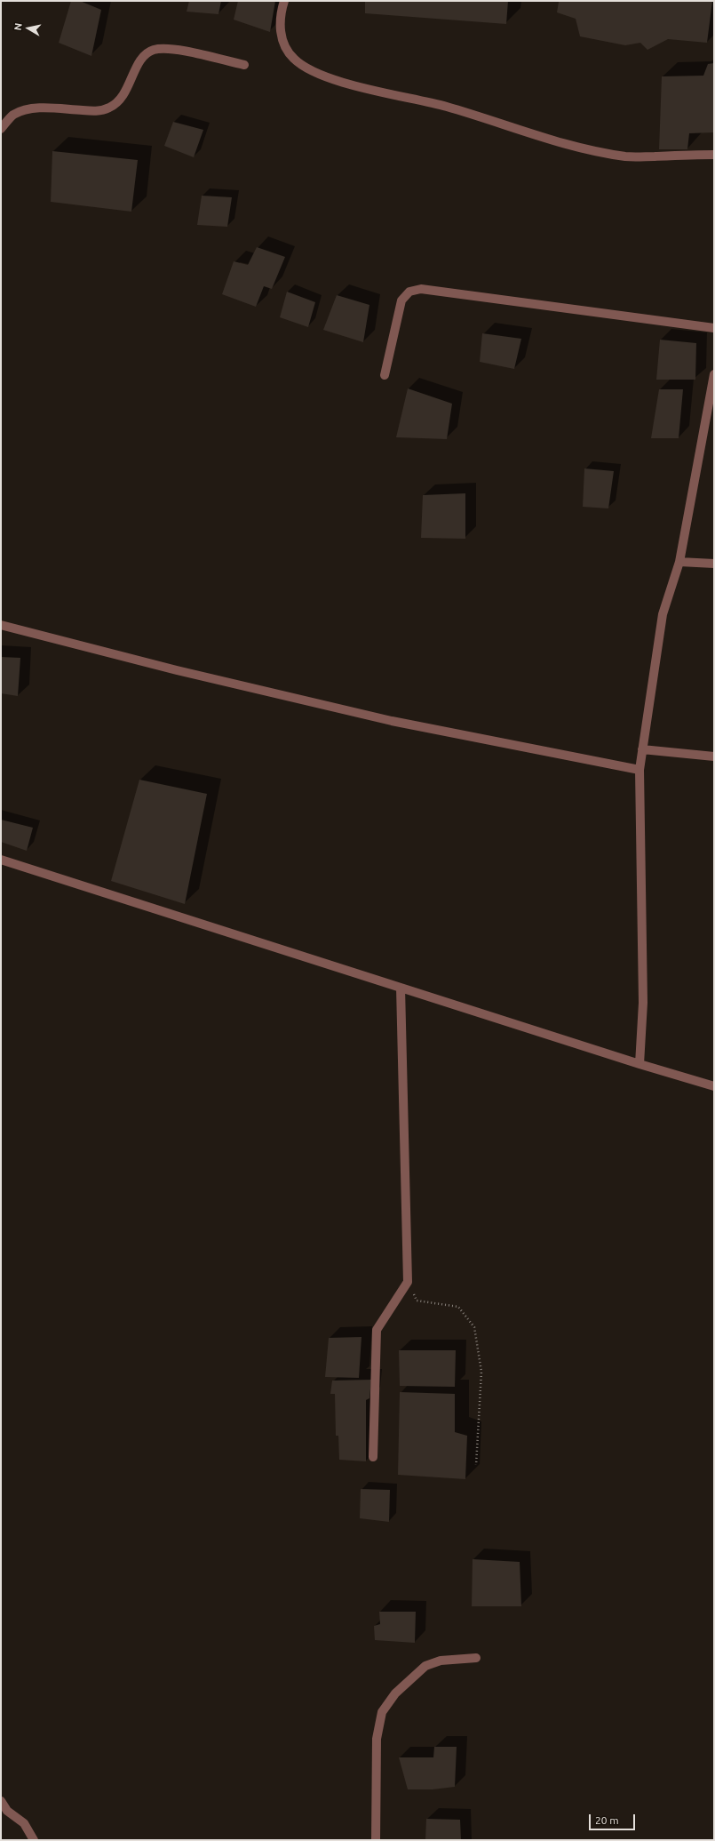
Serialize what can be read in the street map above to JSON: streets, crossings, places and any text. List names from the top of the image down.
{
  "scale_bar": "20 m",
  "north": "left"
}
